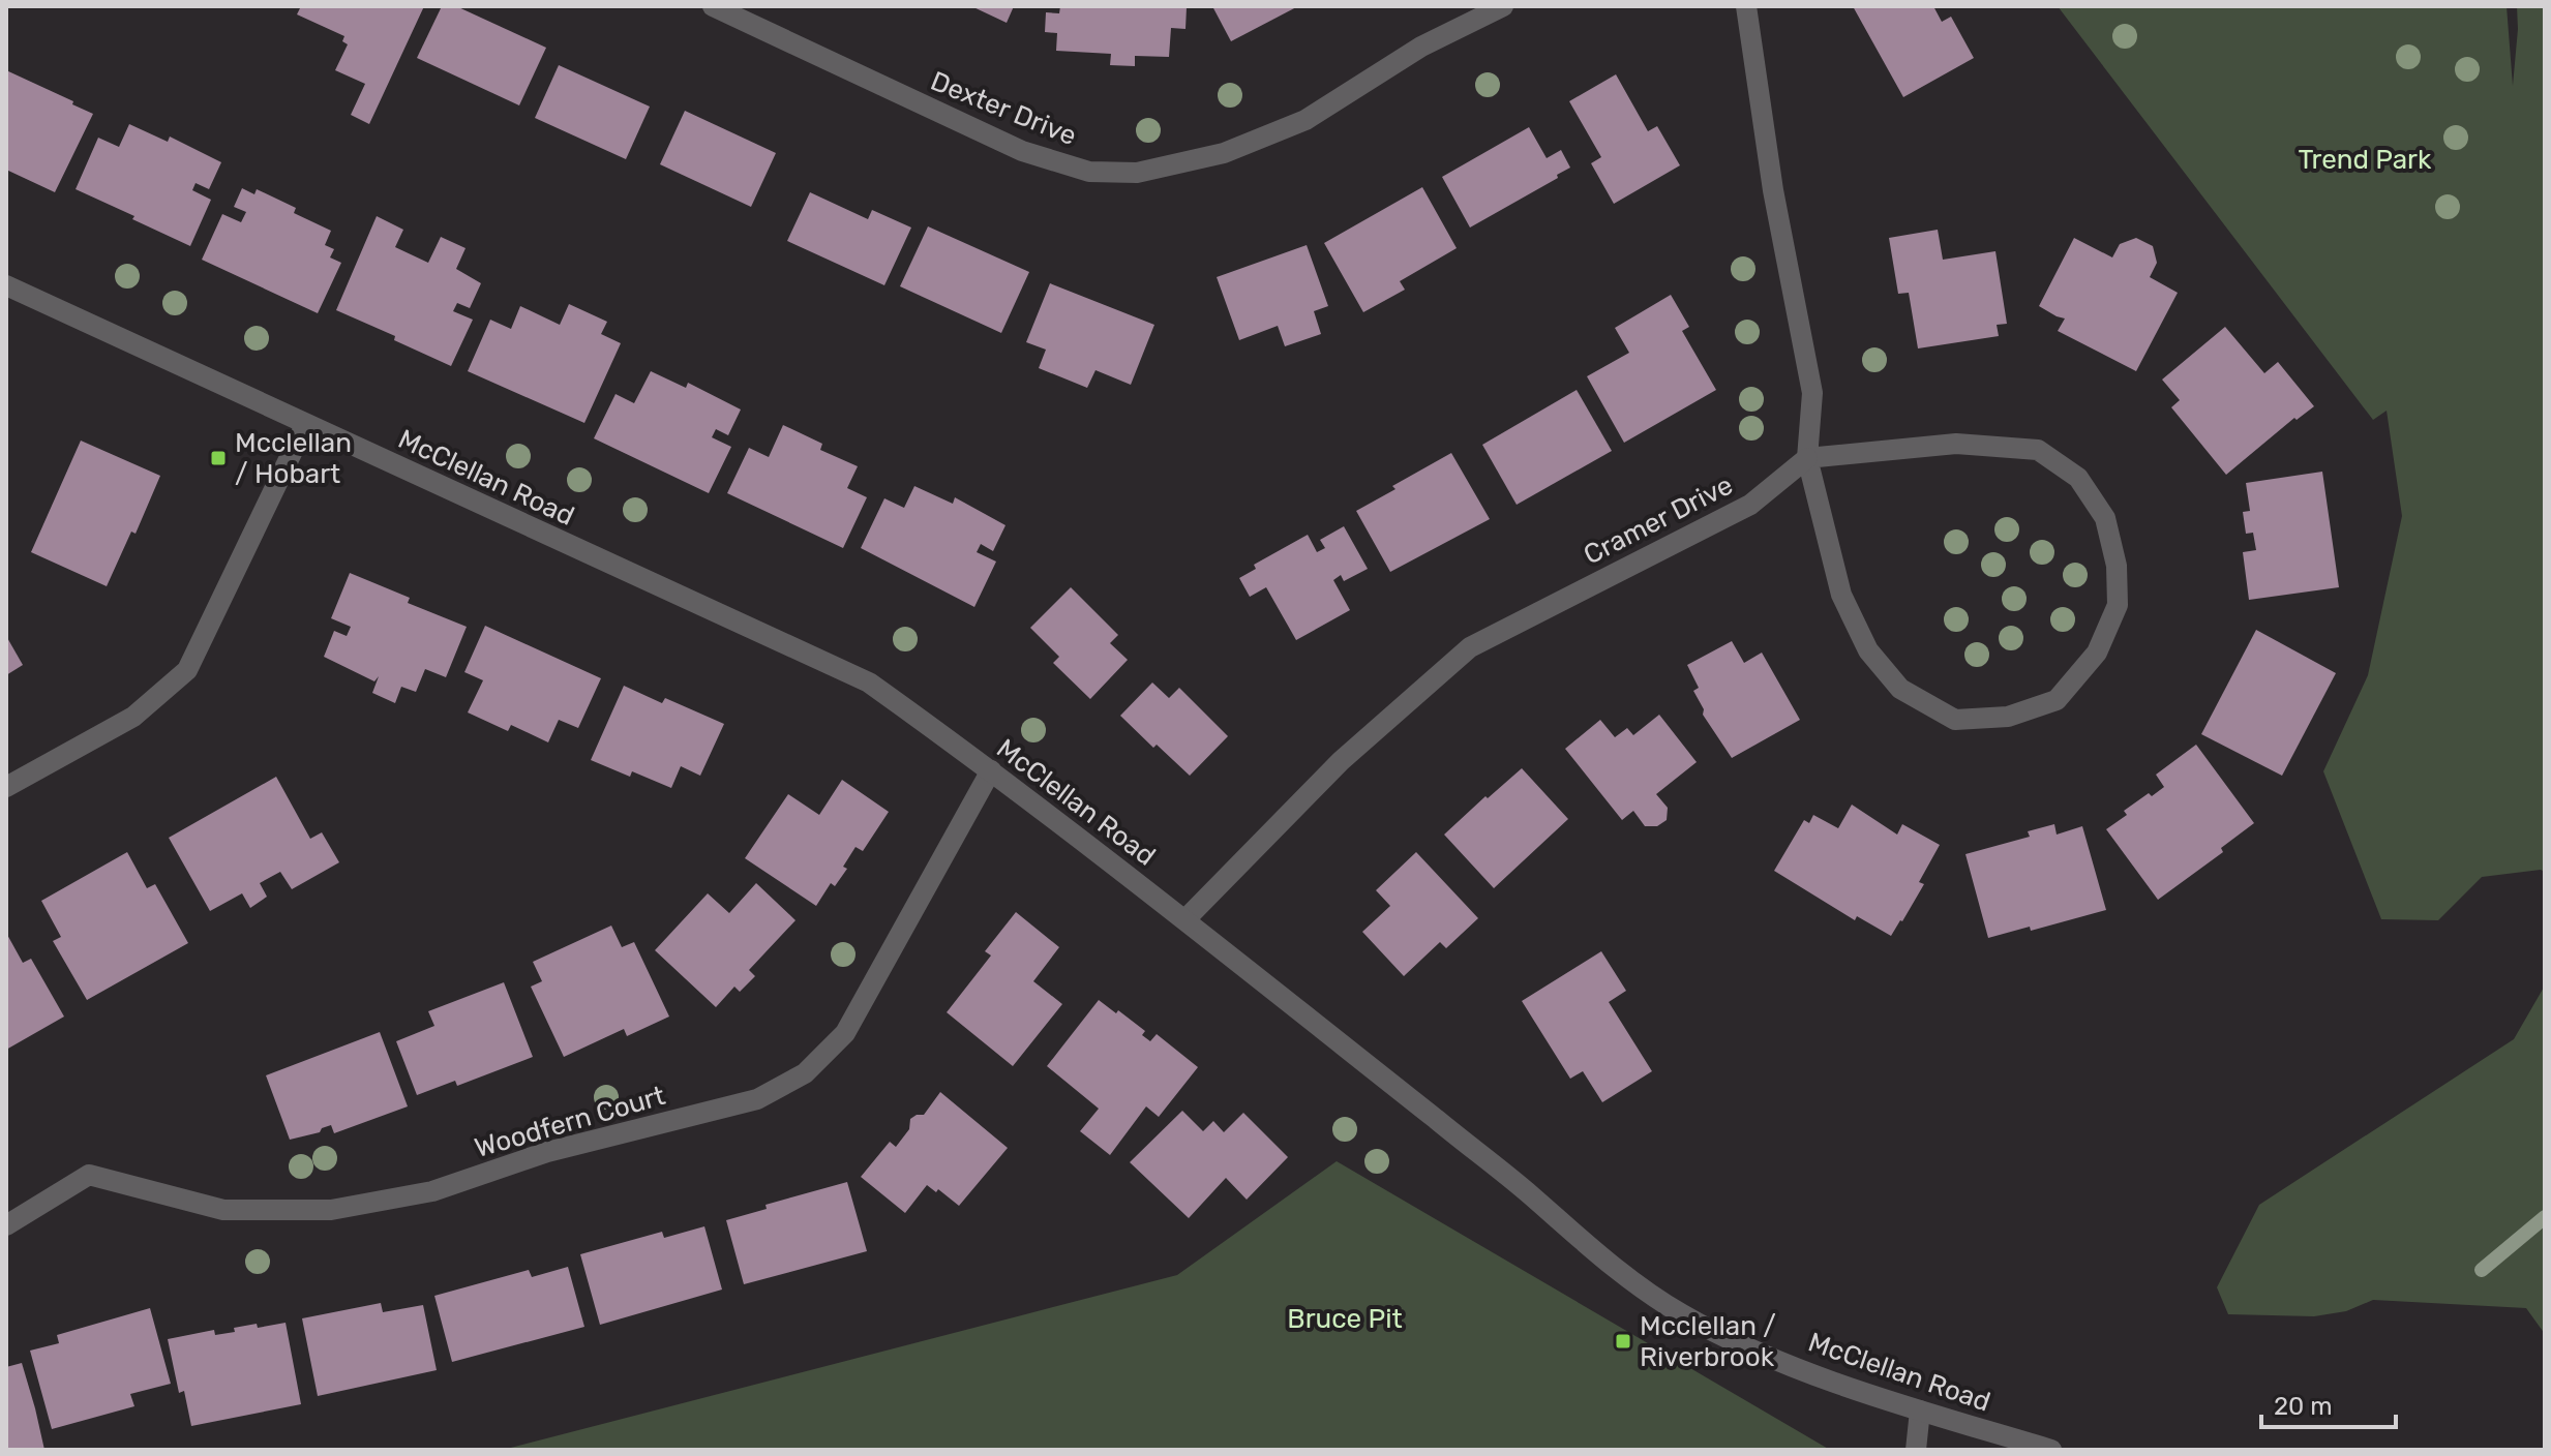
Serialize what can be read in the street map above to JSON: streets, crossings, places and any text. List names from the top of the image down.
{
  "streets": {
    "street": [
      "Dexter Drive",
      "McClellan Road",
      "Cramer Drive",
      "Woodfern Court"
    ]
  },
  "crossings": [
    ["McClellan Road", "Cramer Drive"],
    ["McClellan Road", "Woodfern Court"]
  ],
  "parks": ["Trend Park", "Bruce Pit"],
  "places": {
    "transit": ["Mcclellan / Hobart", "Mcclellan / Riverbrook"]
  },
  "scale_bar": "20 m"
}
